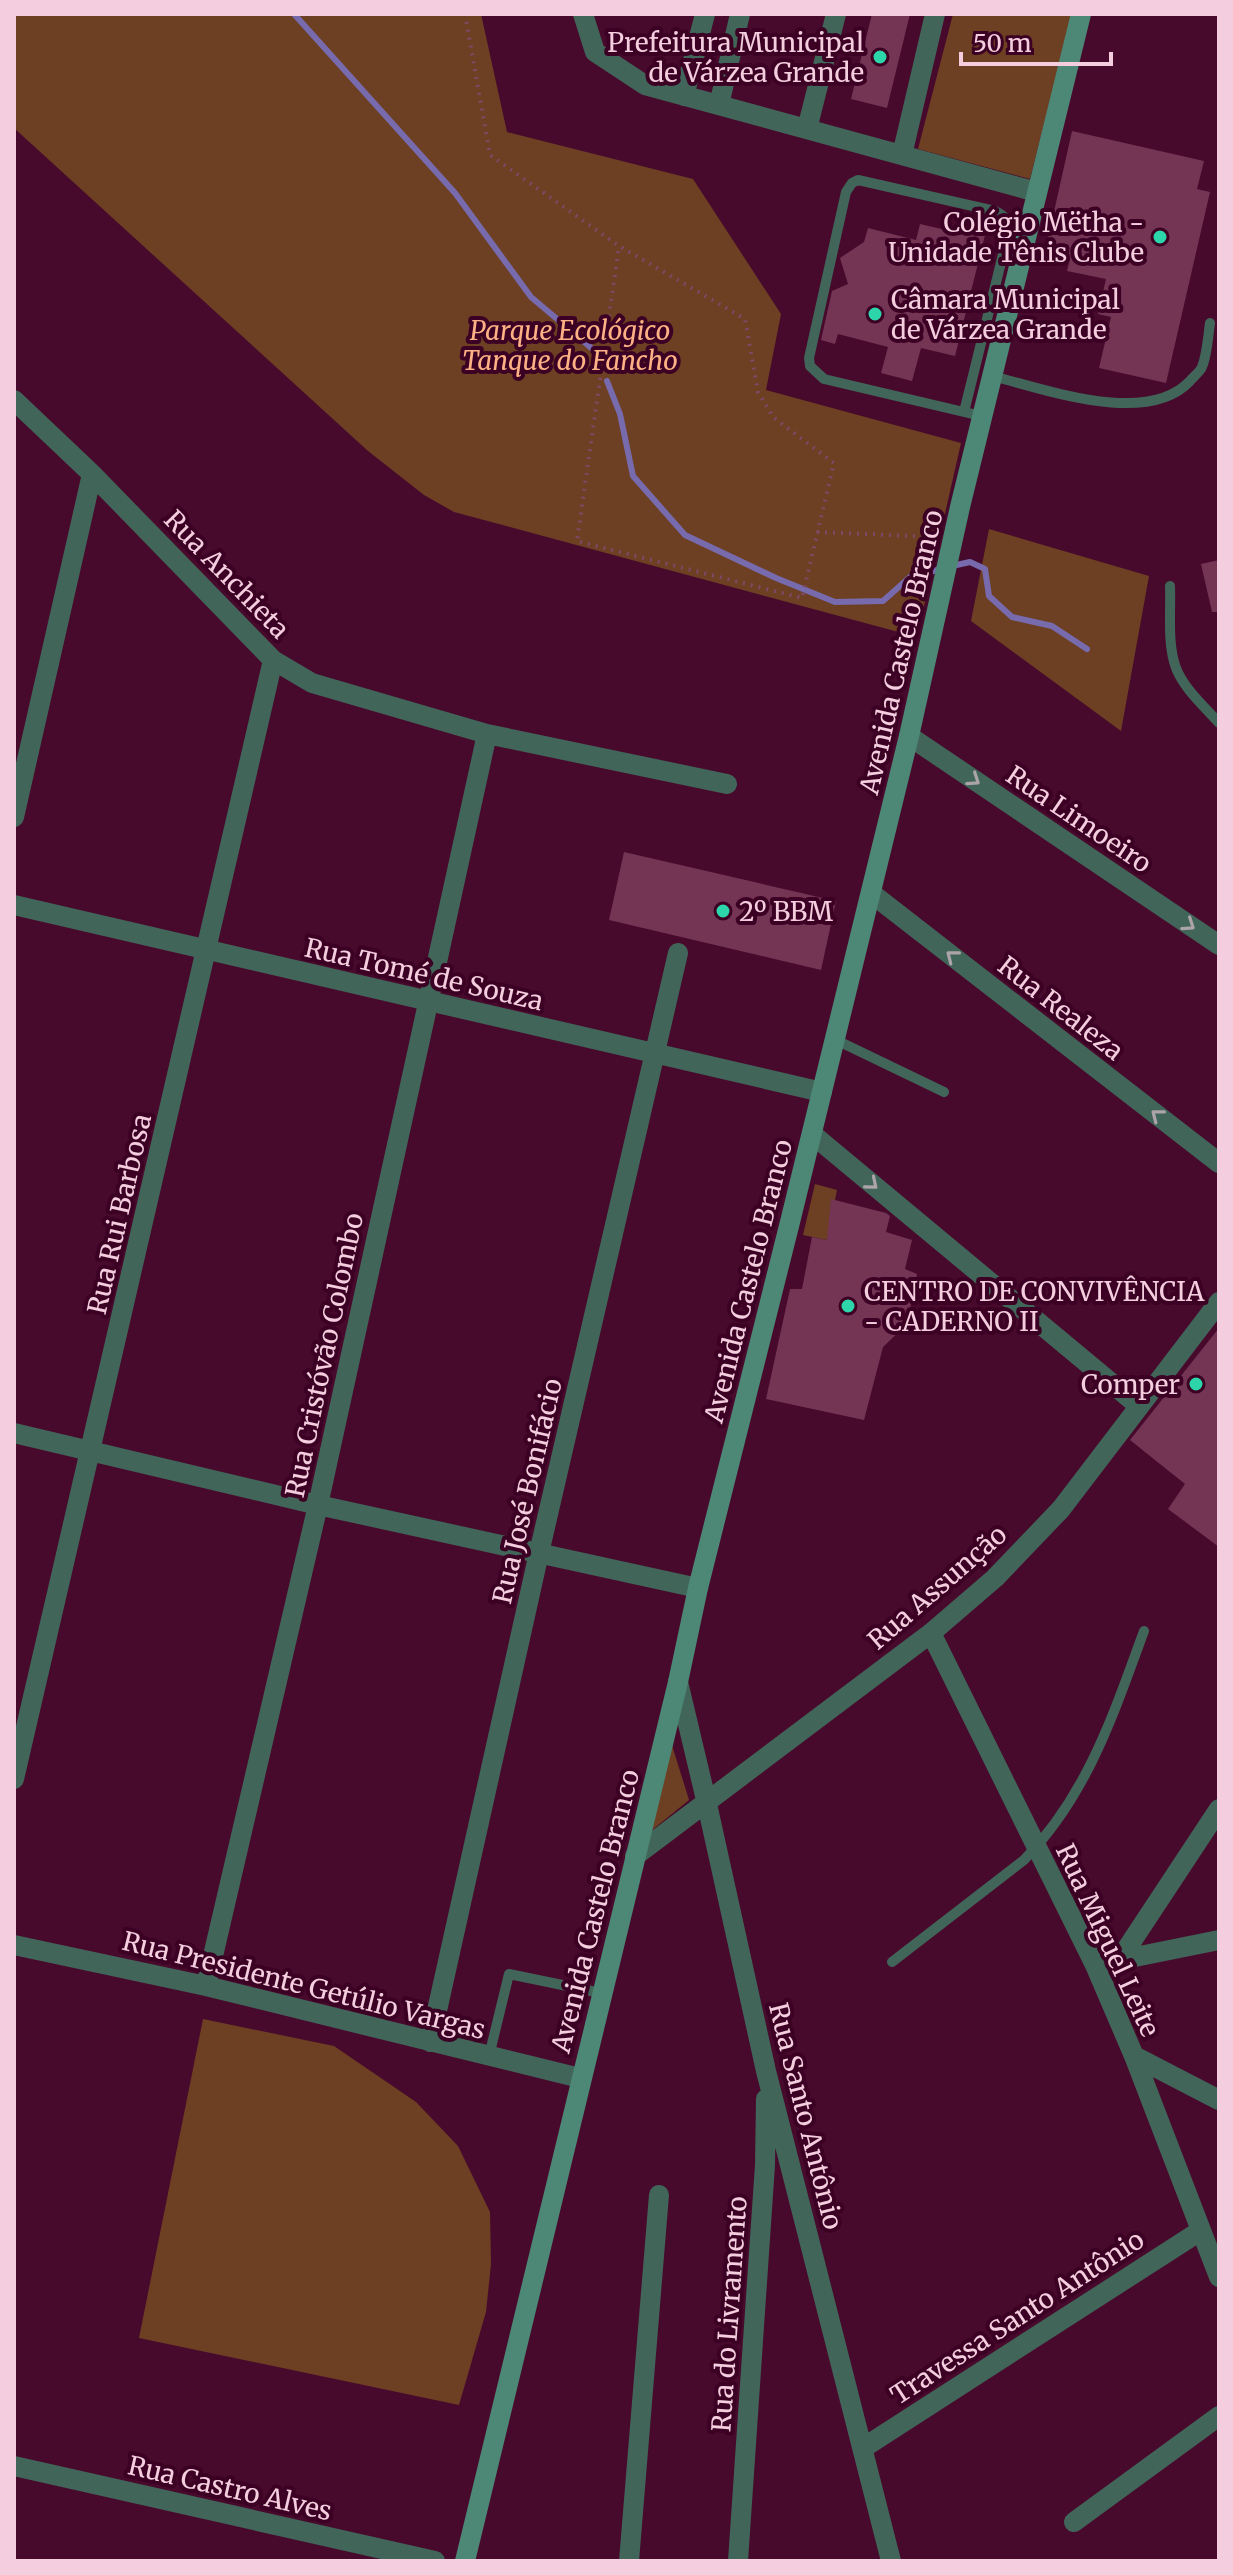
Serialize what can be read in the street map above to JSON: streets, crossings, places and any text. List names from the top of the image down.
{
  "streets": {
    "street": [
      "Rua Anchieta",
      "Avenida Castelo Branco",
      "Rua Limoeiro",
      "Rua Tomé de Souza",
      "Rua Realeza",
      "Rua Rui Barbosa",
      "Rua Cristóvão Colombo",
      "Rua José Bonifácio",
      "Rua Assunção",
      "Rua Miguel Leite",
      "Rua Presidente Getúlio Vargas",
      "Rua Santo Antônio",
      "Rua do Livramento",
      "Travessa Santo Antônio",
      "Rua Castro Alves"
    ]
  },
  "crossings": [
    ["Rua Anchieta", "Rua Rui Barbosa"],
    ["Rua Anchieta", "Rua Cristóvão Colombo"],
    ["Avenida Castelo Branco", "Rua Limoeiro"],
    ["Avenida Castelo Branco", "Rua Tomé de Souza"],
    ["Avenida Castelo Branco", "Rua Realeza"],
    ["Avenida Castelo Branco", "Rua Assunção"],
    ["Avenida Castelo Branco", "Rua Presidente Getúlio Vargas"],
    ["Avenida Castelo Branco", "Rua Santo Antônio"],
    ["Rua Tomé de Souza", "Rua Rui Barbosa"],
    ["Rua Tomé de Souza", "Rua Cristóvão Colombo"],
    ["Rua Tomé de Souza", "Rua José Bonifácio"],
    ["Rua Cristóvão Colombo", "Rua Presidente Getúlio Vargas"],
    ["Rua José Bonifácio", "Rua Presidente Getúlio Vargas"],
    ["Rua Assunção", "Rua Miguel Leite"],
    ["Rua Assunção", "Rua Santo Antônio"],
    ["Rua Miguel Leite", "Travessa Santo Antônio"],
    ["Rua Santo Antônio", "Rua do Livramento"],
    ["Rua Santo Antônio", "Travessa Santo Antônio"]
  ],
  "one_way": ["Rua Limoeiro", "Rua Realeza"],
  "parks": ["Parque Ecológico Tanque do Fancho"],
  "places": [
    "Prefeitura Municipal de Várzea Grande",
    "Colégio Mëtha - Unidade Tênis Clube",
    "Câmara Municipal de Várzea Grande",
    "2º BBM",
    "CENTRO DE CONVIVÊNCIA - CADERNO II",
    "Comper"
  ],
  "scale_bar": "50 m"
}
